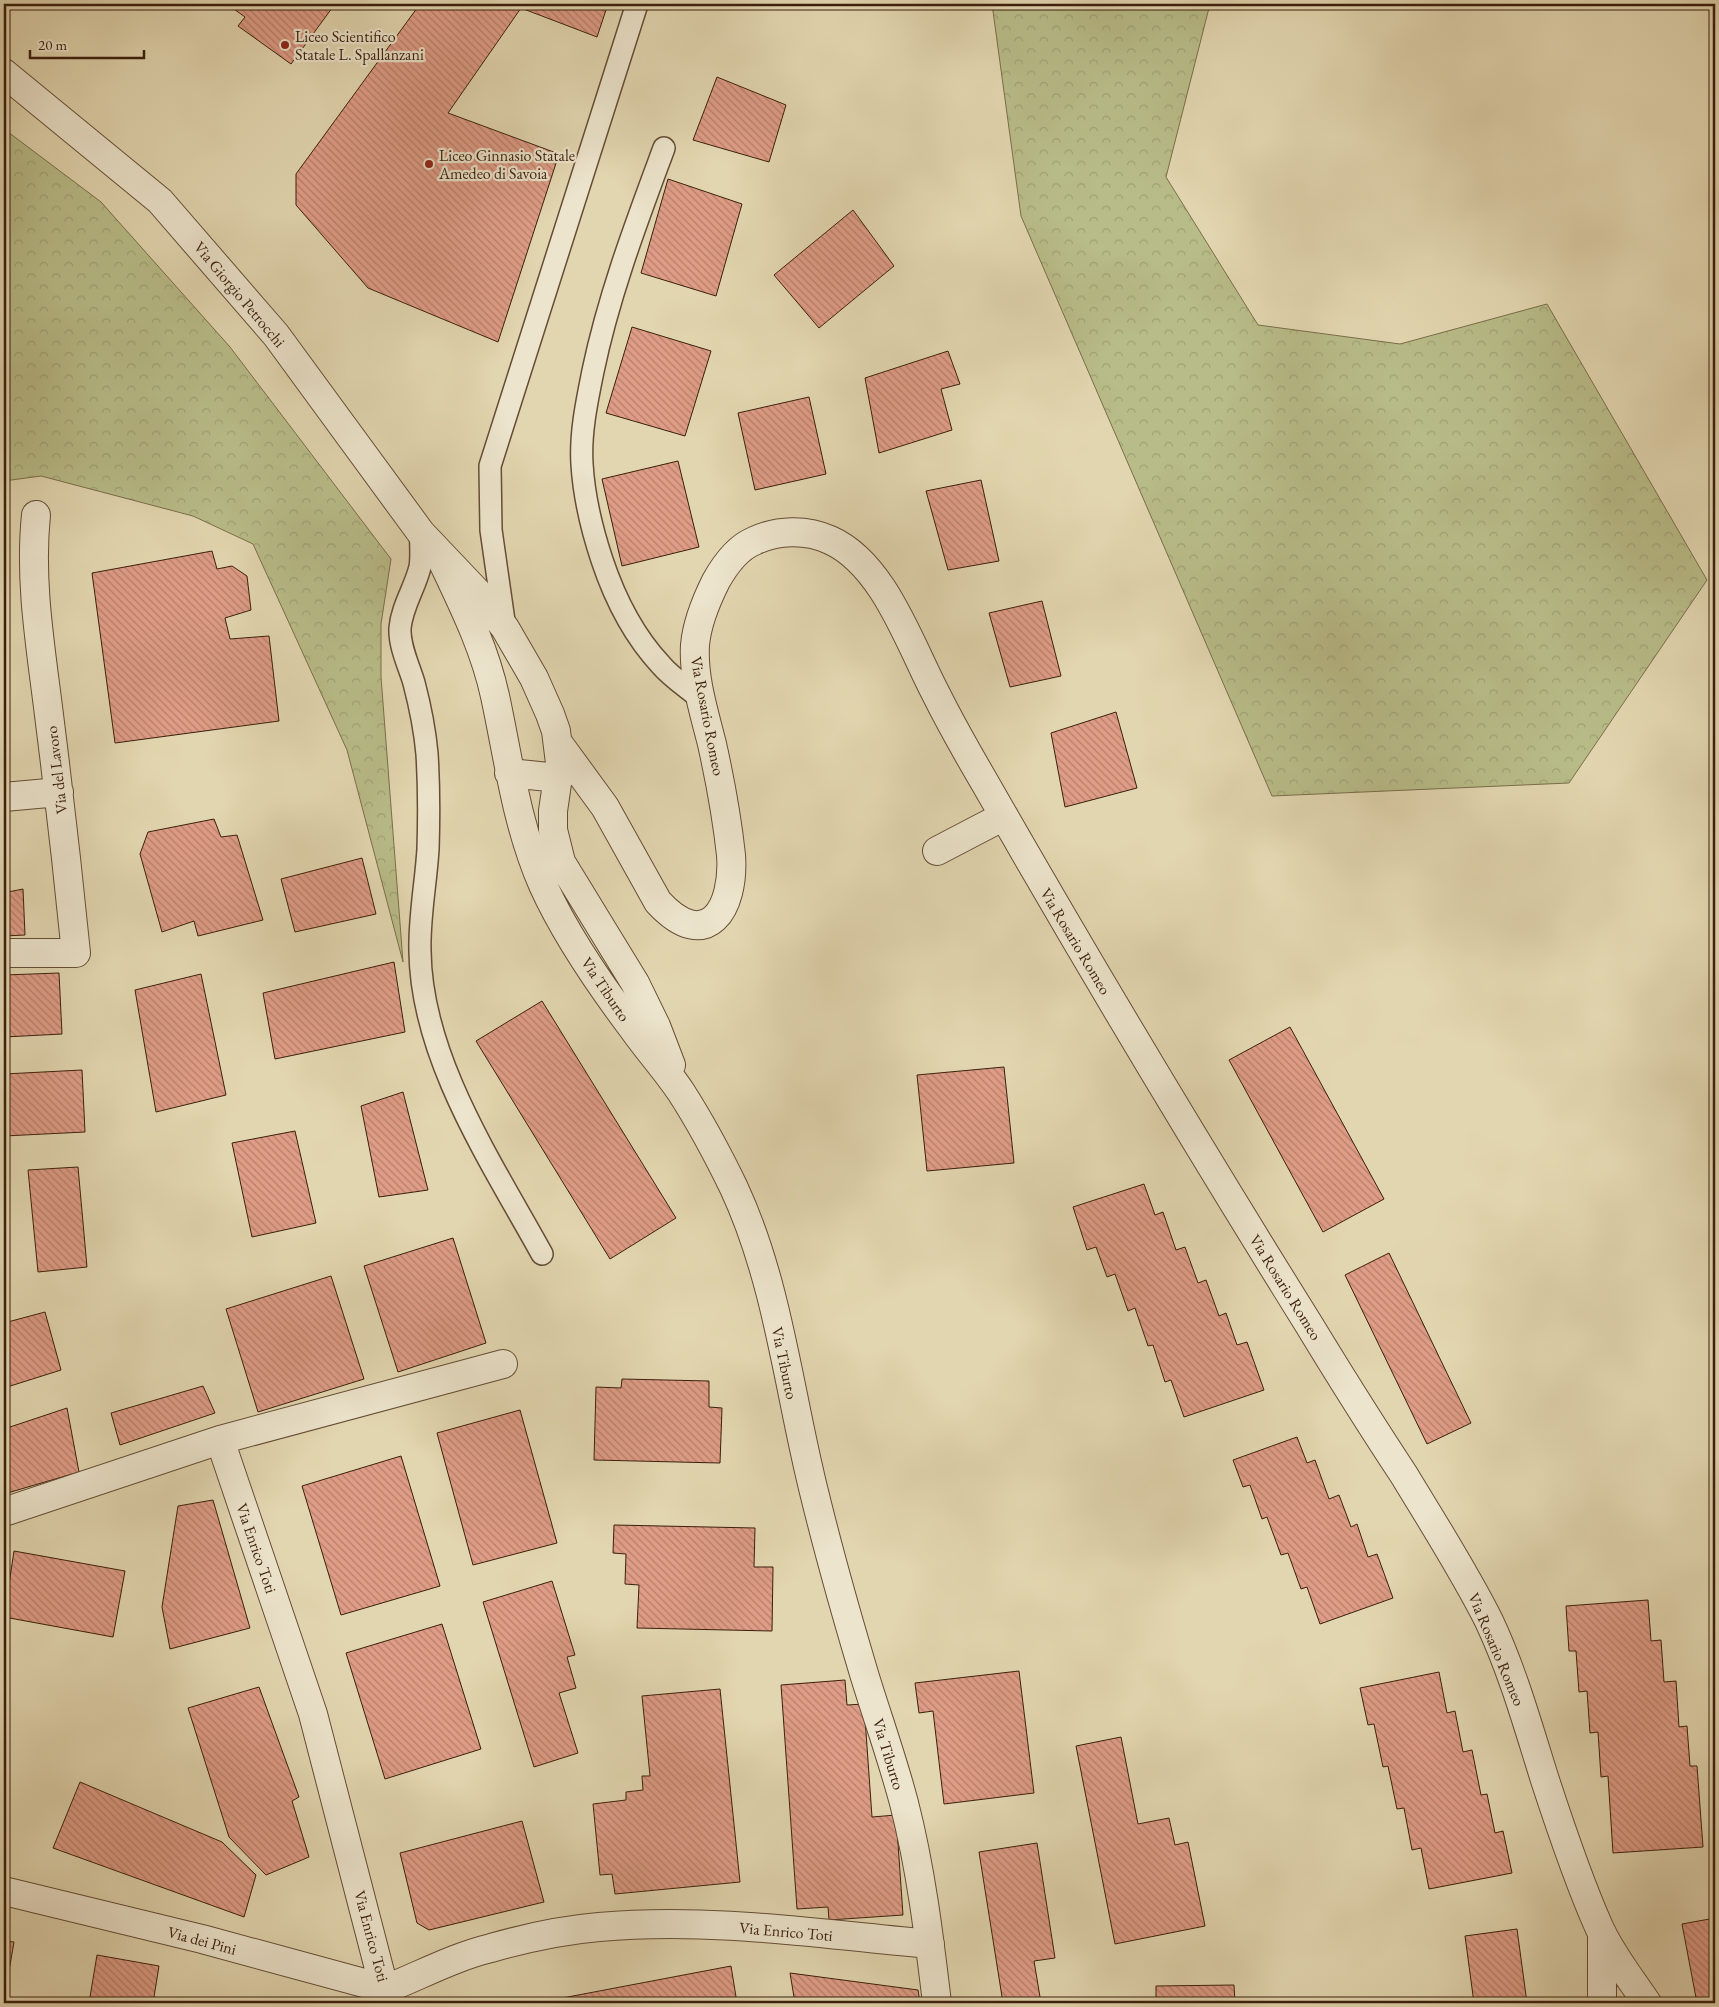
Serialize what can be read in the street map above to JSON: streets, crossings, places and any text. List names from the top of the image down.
{
  "streets": {
    "street": [
      "Via Giorgio Petrocchi",
      "Via Rosario Romeo",
      "Via del Lavoro",
      "Via Tiburto",
      "Via Enrico Toti",
      "Via dei Pini"
    ]
  },
  "crossings": [
    ["Via Giorgio Petrocchi", "Via Rosario Romeo"],
    ["Via Giorgio Petrocchi", "Via Tiburto"],
    ["Via Tiburto", "Via Enrico Toti"],
    ["Via Enrico Toti", "Via dei Pini"]
  ],
  "places": ["Liceo Scientifico Statale L. Spallanzani", "Liceo Ginnasio Statale Amedeo di Savoia"],
  "scale_bar": "20 m"
}
